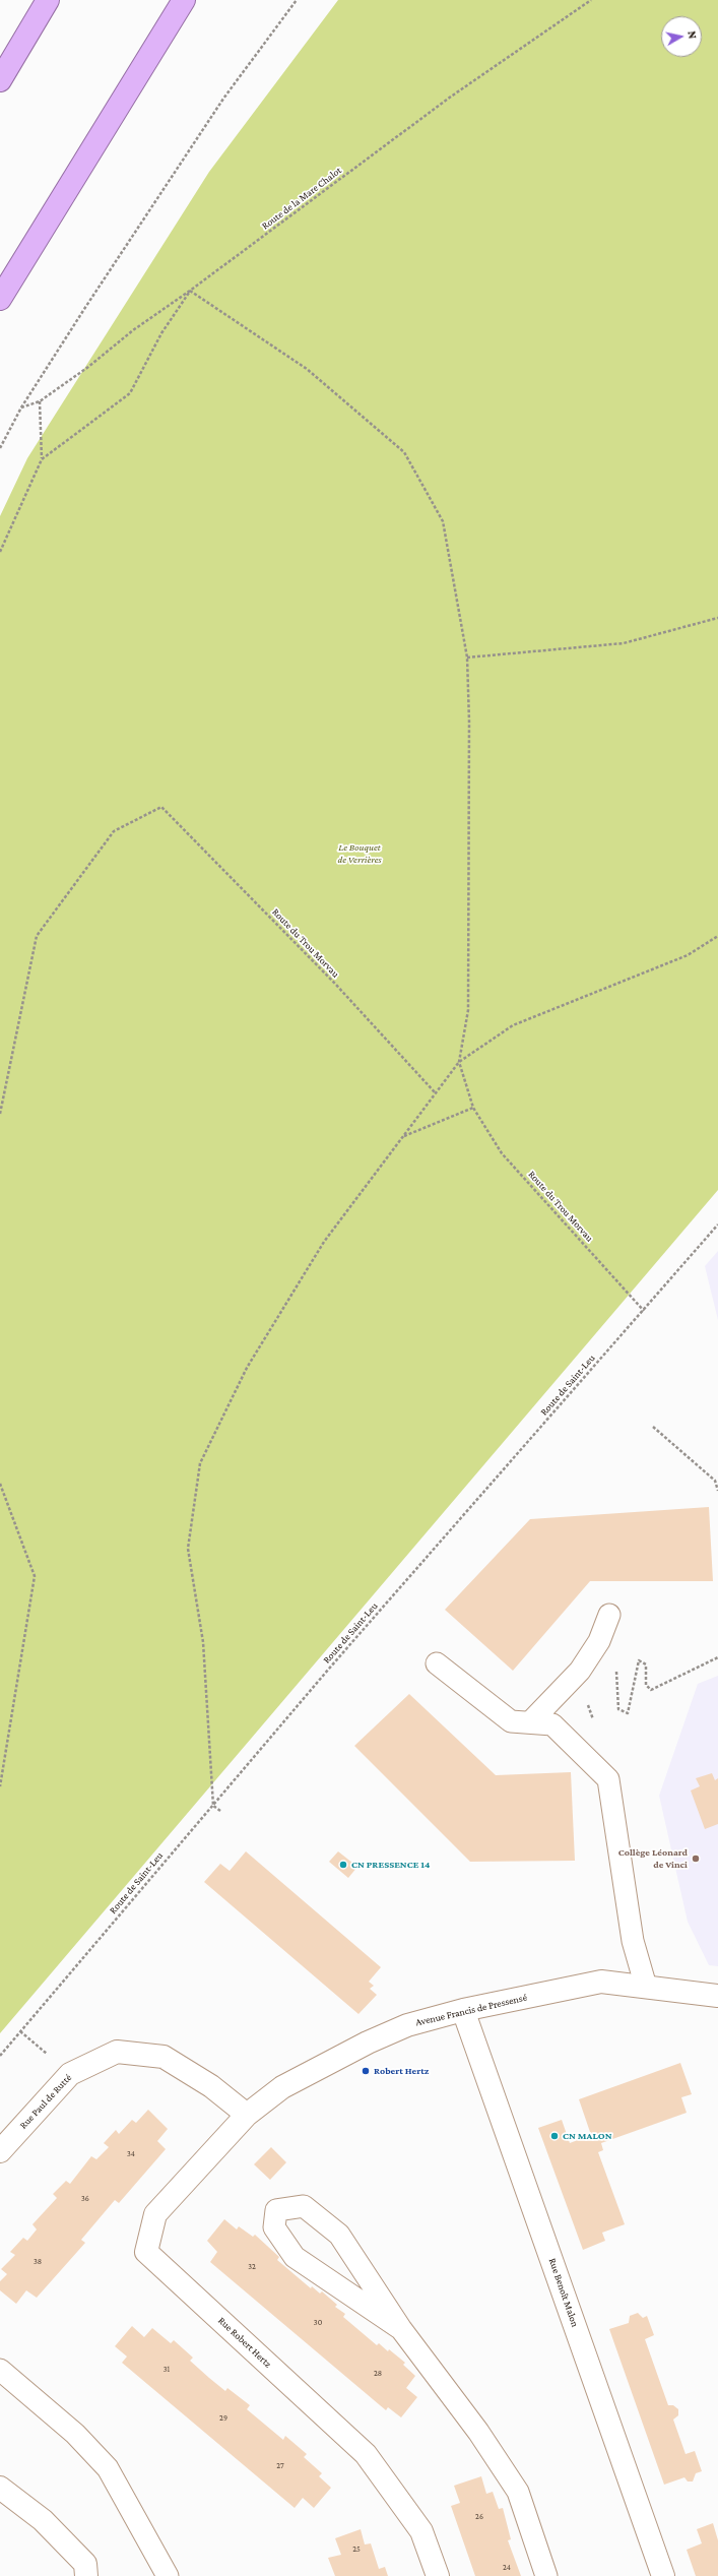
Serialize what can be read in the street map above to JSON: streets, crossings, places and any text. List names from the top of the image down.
{
  "streets": {
    "street": [
      "Avenue Francis de Pressensé",
      "Rue Paul de Rutté",
      "Rue Benoît Malon",
      "Rue Robert Hertz"
    ],
    "path": ["Route de la Mare Chalot", "Route du Trou Morvau", "Route de Saint-Leu"]
  },
  "crossings": [
    ["Route du Trou Morvau", "Route de Saint-Leu"],
    ["Avenue Francis de Pressensé", "Rue Paul de Rutté"],
    ["Avenue Francis de Pressensé", "Rue Benoît Malon"],
    ["Avenue Francis de Pressensé", "Rue Robert Hertz"],
    ["Rue Paul de Rutté", "Rue Robert Hertz"]
  ],
  "parks": ["Le Bouquet de Verrières"],
  "places": [
    "Collège Léonard de Vinci",
    "CN PRESSENCE 14",
    "Robert Hertz",
    "CN MALON"
  ],
  "house_numbers": [
    "34",
    "36",
    "38",
    "32",
    "30",
    "31",
    "28",
    "29",
    "27",
    "26",
    "25",
    "24"
  ],
  "north": "right"
}
